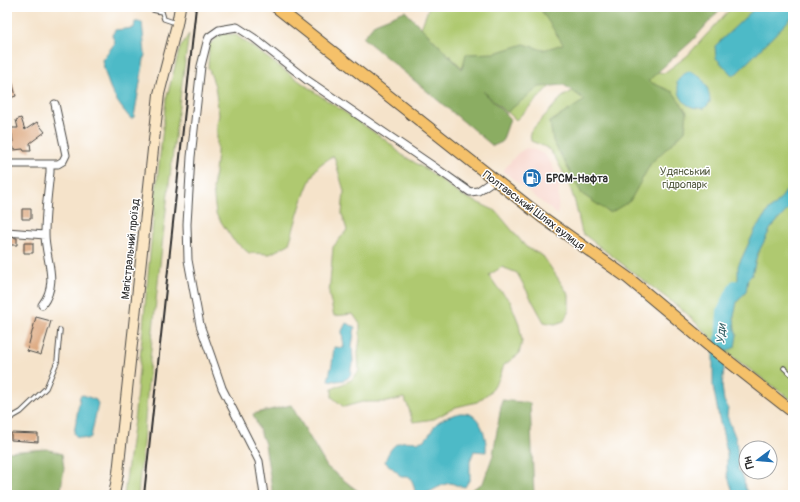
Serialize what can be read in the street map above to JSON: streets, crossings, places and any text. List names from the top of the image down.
{
  "streets": {
    "main road": ["Полтавський Шлях вулиця", "Магістральний проїзд"]
  },
  "water": ["Уди"],
  "parks": ["Удянський гідропарк"],
  "places": {
    "fuel station": ["БРСМ-Нафта"]
  },
  "north": "left"
}
